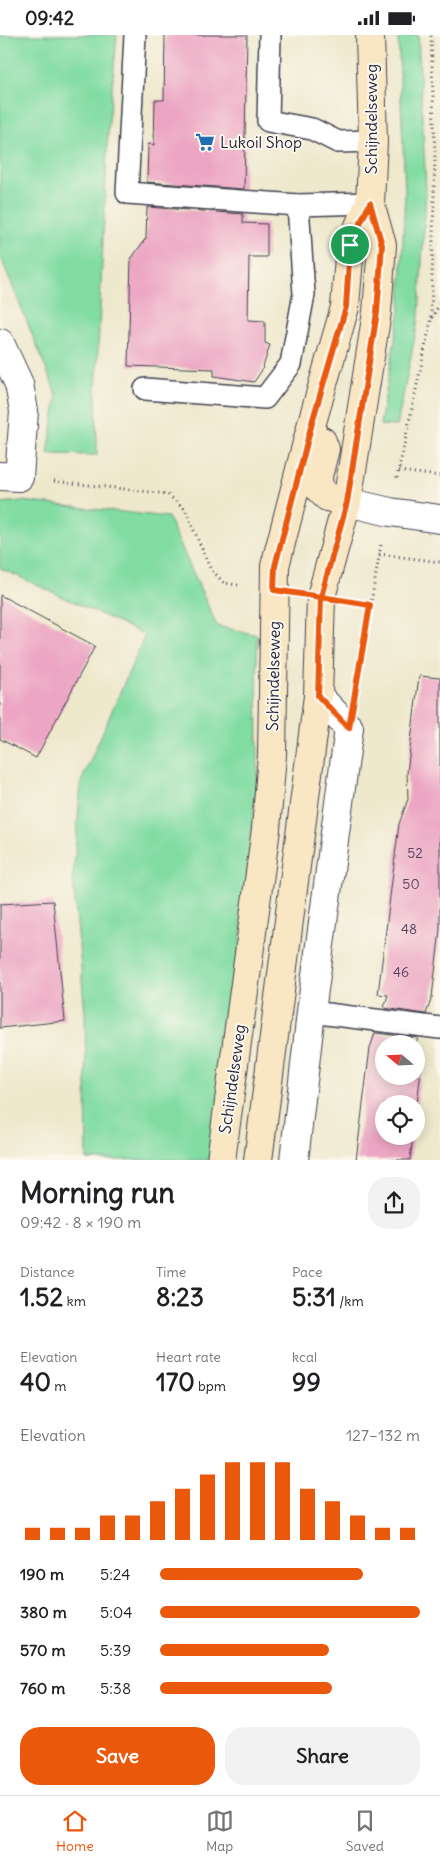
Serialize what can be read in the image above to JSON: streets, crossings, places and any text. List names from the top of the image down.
{
  "streets": {
    "main road": ["Schijndelseweg"]
  },
  "places": {
    "supermarket": ["Lukoil Shop"]
  },
  "house_numbers": [
    "52",
    "50",
    "48",
    "46"
  ],
  "north": "left",
  "page": {
    "status": "09:42",
    "heading": ["Morning run", "09:42 · 8 × 190 m"],
    "stats": [
      ["Distance", "1.52 km"],
      ["Time", "8:23"],
      ["Pace", "5:31 /km"],
      ["Elevation", "40 m"],
      ["Heart rate", "170 bpm"],
      ["kcal", "99"]
    ],
    "chart": ["Elevation", "127–132 m"],
    "list": [
      {
        "name": "190 m",
        "note": "5:24"
      },
      {
        "name": "380 m",
        "note": "5:04"
      },
      {
        "name": "570 m",
        "note": "5:39"
      },
      {
        "name": "760 m",
        "note": "5:38"
      }
    ],
    "buttons": ["Save", "Share"],
    "tabs": ["Home", "Map", "Saved"]
  }
}
